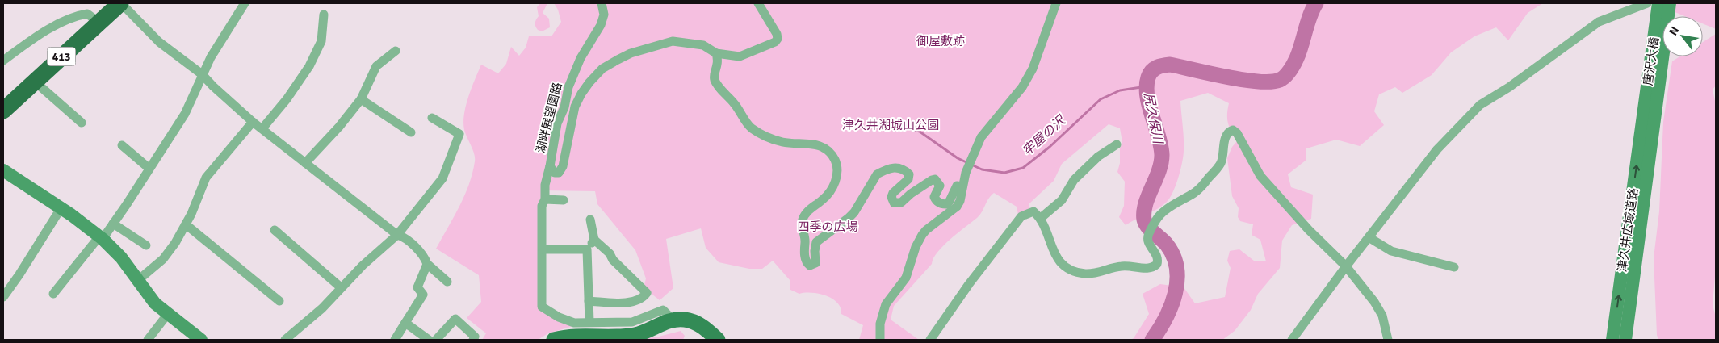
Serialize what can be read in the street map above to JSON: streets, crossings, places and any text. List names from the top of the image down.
{
  "streets": {
    "highway": ["413"],
    "main road": ["唐沢大橋", "津久井広域道路"],
    "street": ["湖畔展望園路"]
  },
  "crossings": [
    ["唐沢大橋", "津久井広域道路"]
  ],
  "water": ["尻久保川", "牢屋の沢"],
  "parks": ["御屋敷跡", "津久井湖城山公園", "四季の広場"],
  "north": "top left"
}
